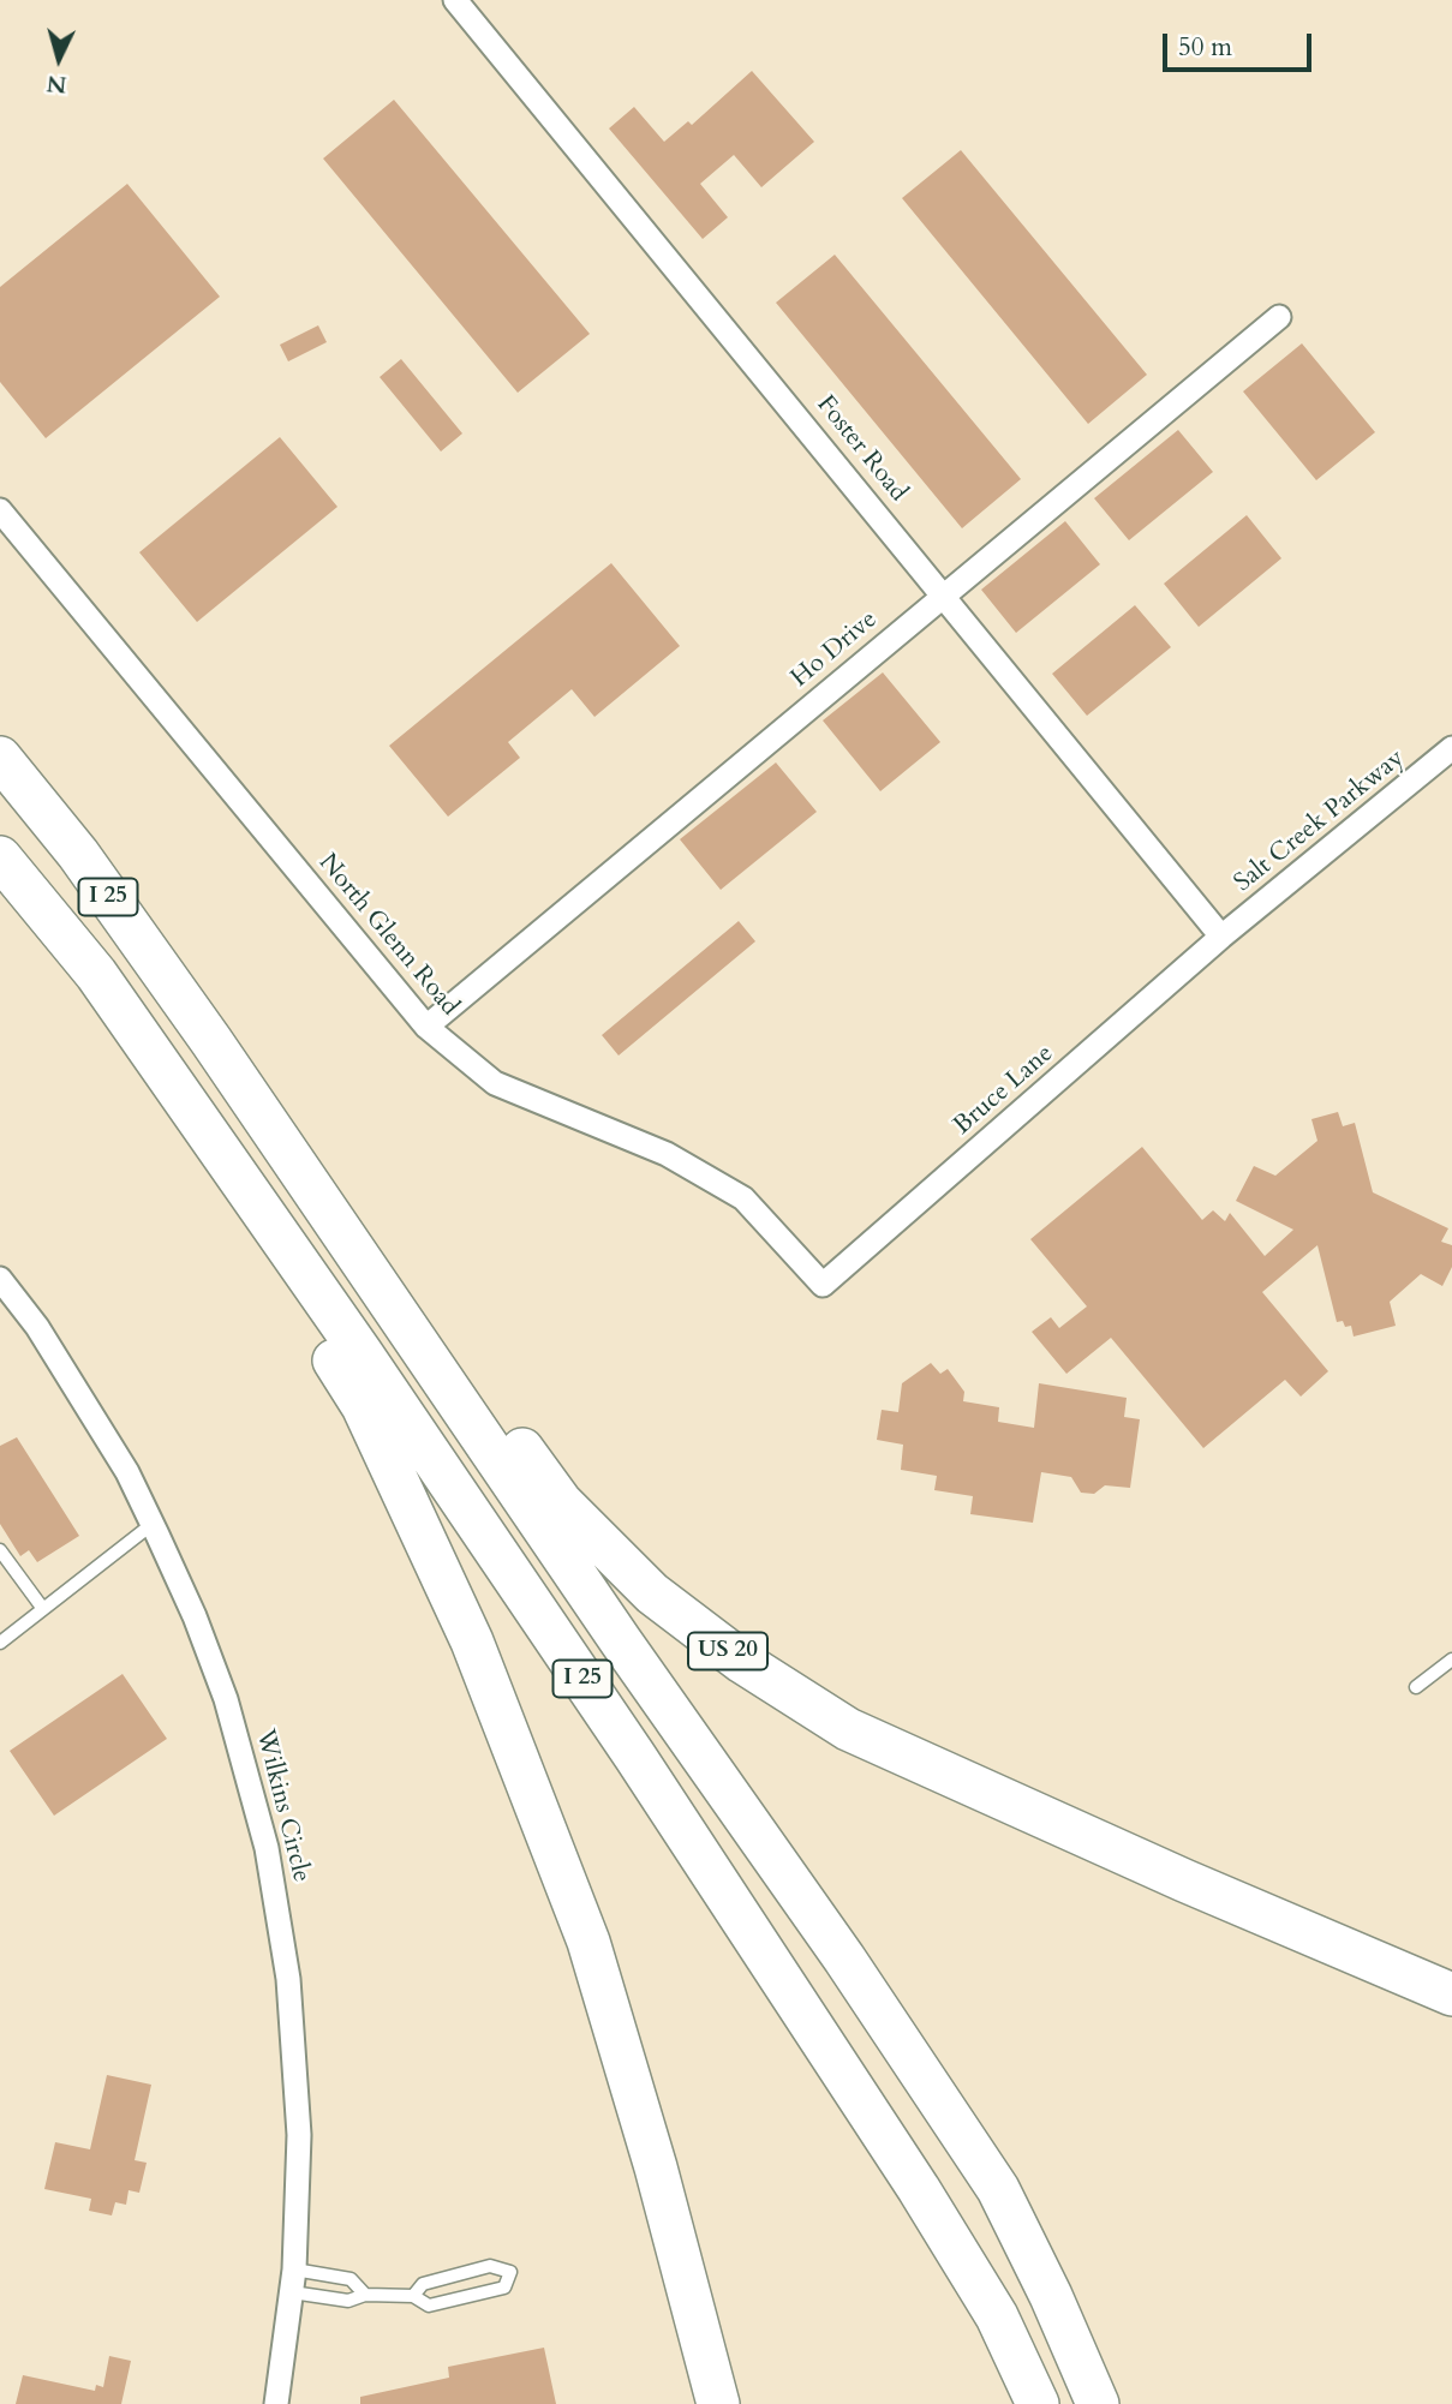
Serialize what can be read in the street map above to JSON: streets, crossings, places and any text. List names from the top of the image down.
{
  "streets": {
    "highway": ["I 25", "US 20"],
    "street": [
      "Foster Road",
      "Ho Drive",
      "Salt Creek Parkway",
      "North Glenn Road",
      "Bruce Lane",
      "Wilkins Circle"
    ]
  },
  "crossings": [
    ["Foster Road", "Ho Drive"],
    ["Foster Road", "Salt Creek Parkway"],
    ["Foster Road", "Bruce Lane"],
    ["Ho Drive", "North Glenn Road"],
    ["Salt Creek Parkway", "Bruce Lane"],
    ["I 25", "US 20"],
    ["North Glenn Road", "Bruce Lane"]
  ],
  "scale_bar": "50 m",
  "north": "bottom"
}
